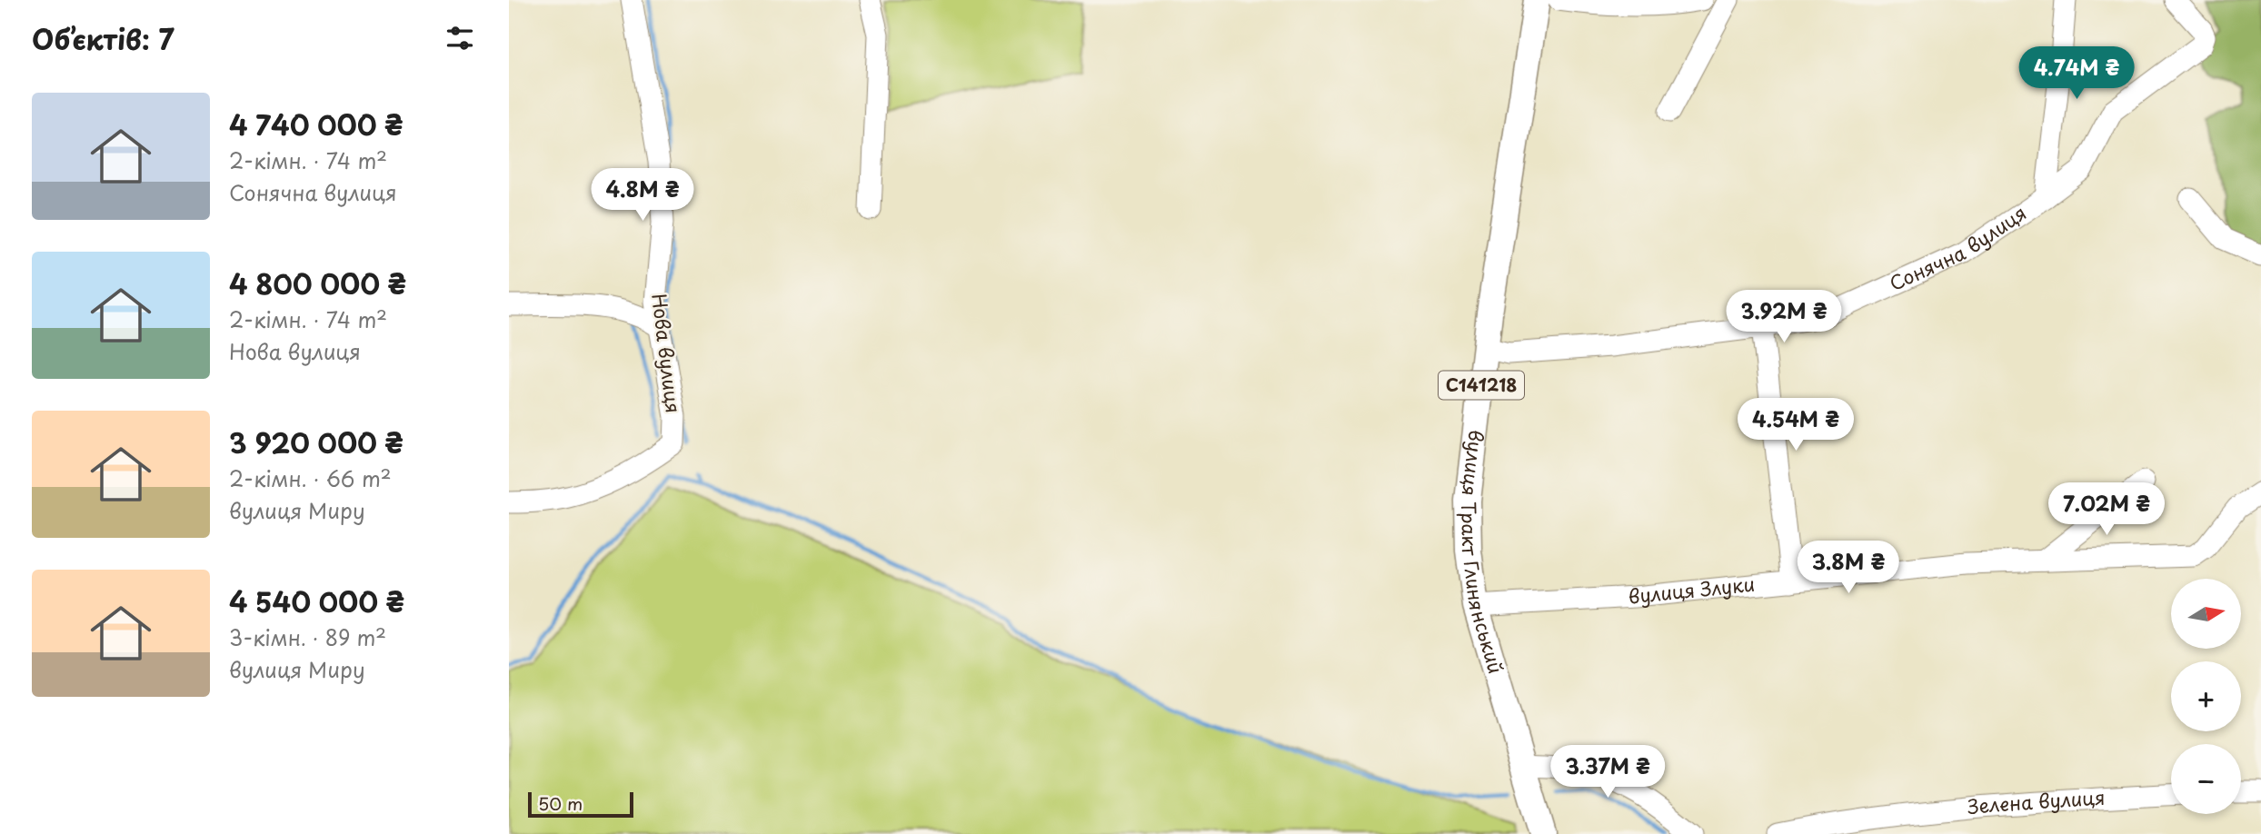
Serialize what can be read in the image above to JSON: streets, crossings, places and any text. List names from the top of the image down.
{
  "streets": {
    "main road": ["С141218", "вулиця Тракт Глинянський"],
    "street": [
      "Сонячна вулиця",
      "Нова вулиця",
      "вулиця Злуки",
      "Зелена вулиця"
    ]
  },
  "crossings": [
    ["Сонячна вулиця", "вулиця Тракт Глинянський"],
    ["вулиця Тракт Глинянський", "вулиця Злуки"]
  ],
  "scale_bar": "50 m",
  "north": "right",
  "page": {
    "heading": "Об’єктів: 7",
    "price": [
      "4.74M ₴",
      "4.8M ₴",
      "3.92M ₴",
      "4.54M ₴",
      "7.02M ₴",
      "3.8M ₴",
      "3.37M ₴"
    ],
    "list": [
      {
        "name": "4 740 000 ₴",
        "note": "2-кімн. · 74 m² · Сонячна вулиця"
      },
      {
        "name": "4 800 000 ₴",
        "note": "2-кімн. · 74 m² · Нова вулиця"
      },
      {
        "name": "3 920 000 ₴",
        "note": "2-кімн. · 66 m² · вулиця Миру"
      },
      {
        "name": "4 540 000 ₴",
        "note": "3-кімн. · 89 m² · вулиця Миру"
      }
    ],
    "map_buttons": ["+", "−"],
    "scale": "50 m"
  }
}
